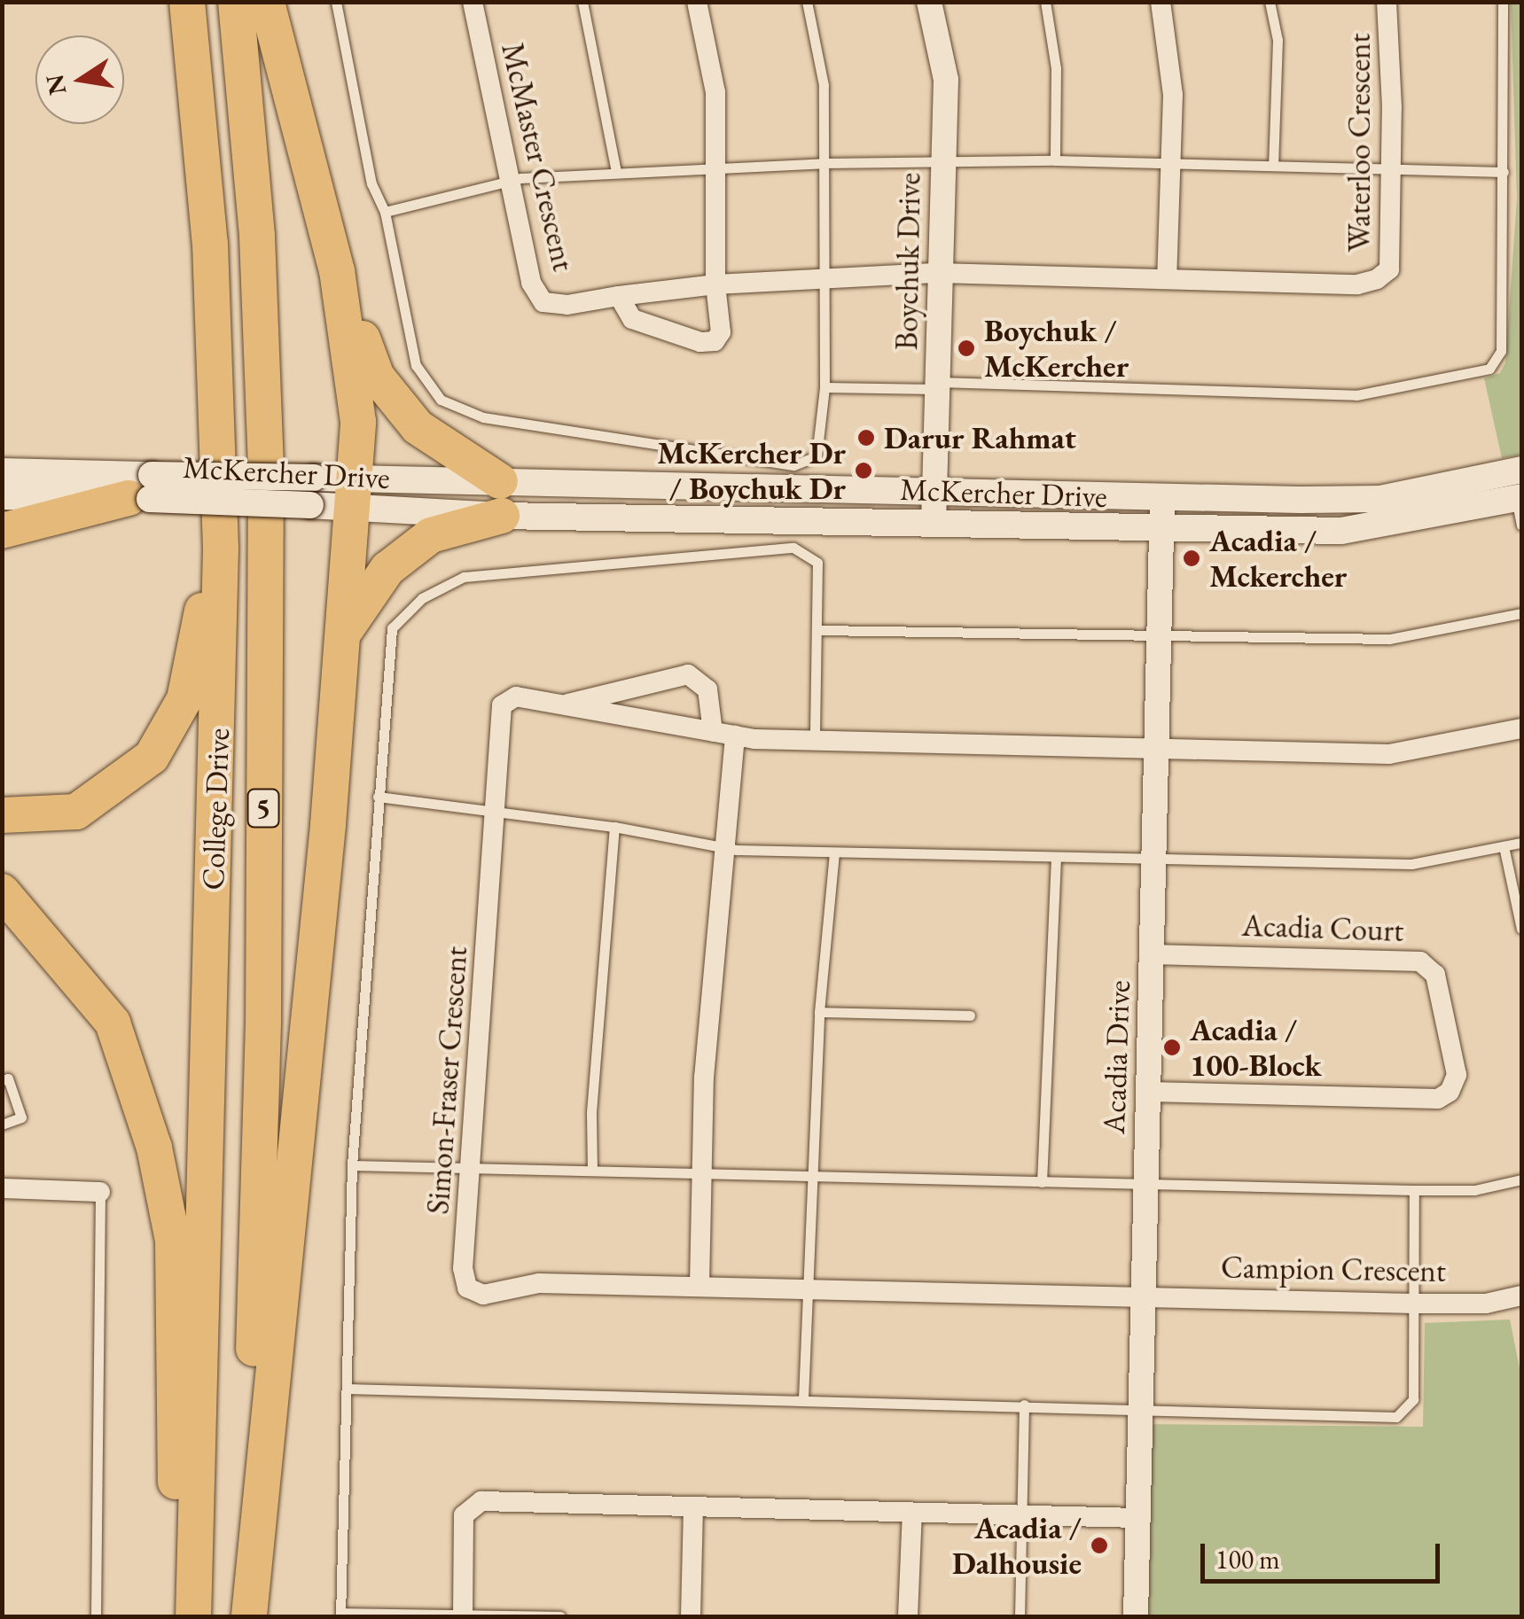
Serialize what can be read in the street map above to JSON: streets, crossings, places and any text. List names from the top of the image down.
{
  "streets": {
    "highway": ["5", "College Drive"],
    "main road": ["McKercher Drive"],
    "street": [
      "Waterloo Crescent",
      "McMaster Crescent",
      "Boychuk Drive",
      "Acadia Court",
      "Acadia Drive",
      "Simon-Fraser Crescent",
      "Campion Crescent"
    ]
  },
  "crossings": [
    ["Waterloo Crescent", "McMaster Crescent"],
    ["Waterloo Crescent", "Boychuk Drive"],
    ["McMaster Crescent", "Boychuk Drive"],
    ["Boychuk Drive", "McKercher Drive"],
    ["McKercher Drive", "Acadia Drive"],
    ["Acadia Court", "Acadia Drive"],
    ["Acadia Drive", "Simon-Fraser Crescent"],
    ["Acadia Drive", "Campion Crescent"],
    ["Simon-Fraser Crescent", "Campion Crescent"]
  ],
  "places": [
    "Boychuk / McKercher",
    "Darur Rahmat",
    "McKercher Dr / Boychuk Dr",
    "Acadia / Mckercher",
    "Acadia / 100-Block",
    "Acadia / Dalhousie"
  ],
  "scale_bar": "100 m",
  "north": "left"
}
